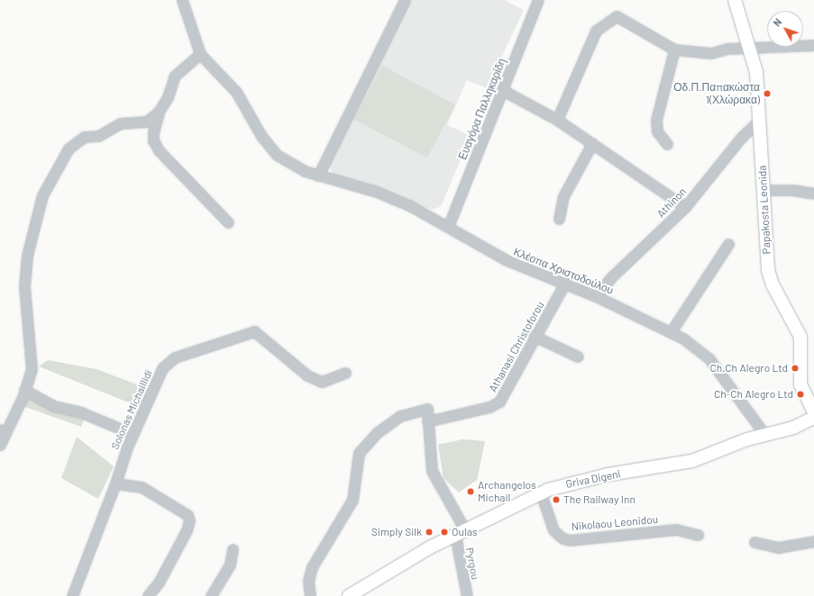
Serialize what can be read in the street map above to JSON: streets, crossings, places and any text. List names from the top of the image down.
{
  "streets": {
    "main road": ["Papakosta Leonida", "Griva Digeni"],
    "street": [
      "Ευαγόρα Παλληκαρίδη",
      "Athinon",
      "Κλέοπα Χριστοδούλου",
      "Athanasi Christoforou",
      "Solonas Michaillidi",
      "Nikolaou Leonidou",
      "Pyrgou"
    ]
  },
  "crossings": [
    ["Ευαγόρα Παλληκαρίδη", "Κλέοπα Χριστοδούλου"],
    ["Athinon", "Papakosta Leonida"],
    ["Athinon", "Κλέοπα Χριστοδούλου"],
    ["Κλέοπα Χριστοδούλου", "Athanasi Christoforou"],
    ["Κλέοπα Χριστοδούλου", "Griva Digeni"],
    ["Athanasi Christoforou", "Pyrgou"],
    ["Griva Digeni", "Nikolaou Leonidou"],
    ["Griva Digeni", "Pyrgou"]
  ],
  "places": [
    "Οδ.Π.Παπακώστα 1(Χλώρακα)",
    "Ch.Ch Alegro Ltd",
    "Ch-Ch Alegro Ltd",
    "Archangelos Michail",
    "The Railway Inn",
    "Simply Silk",
    "Oulas"
  ],
  "north": "top left"
}
